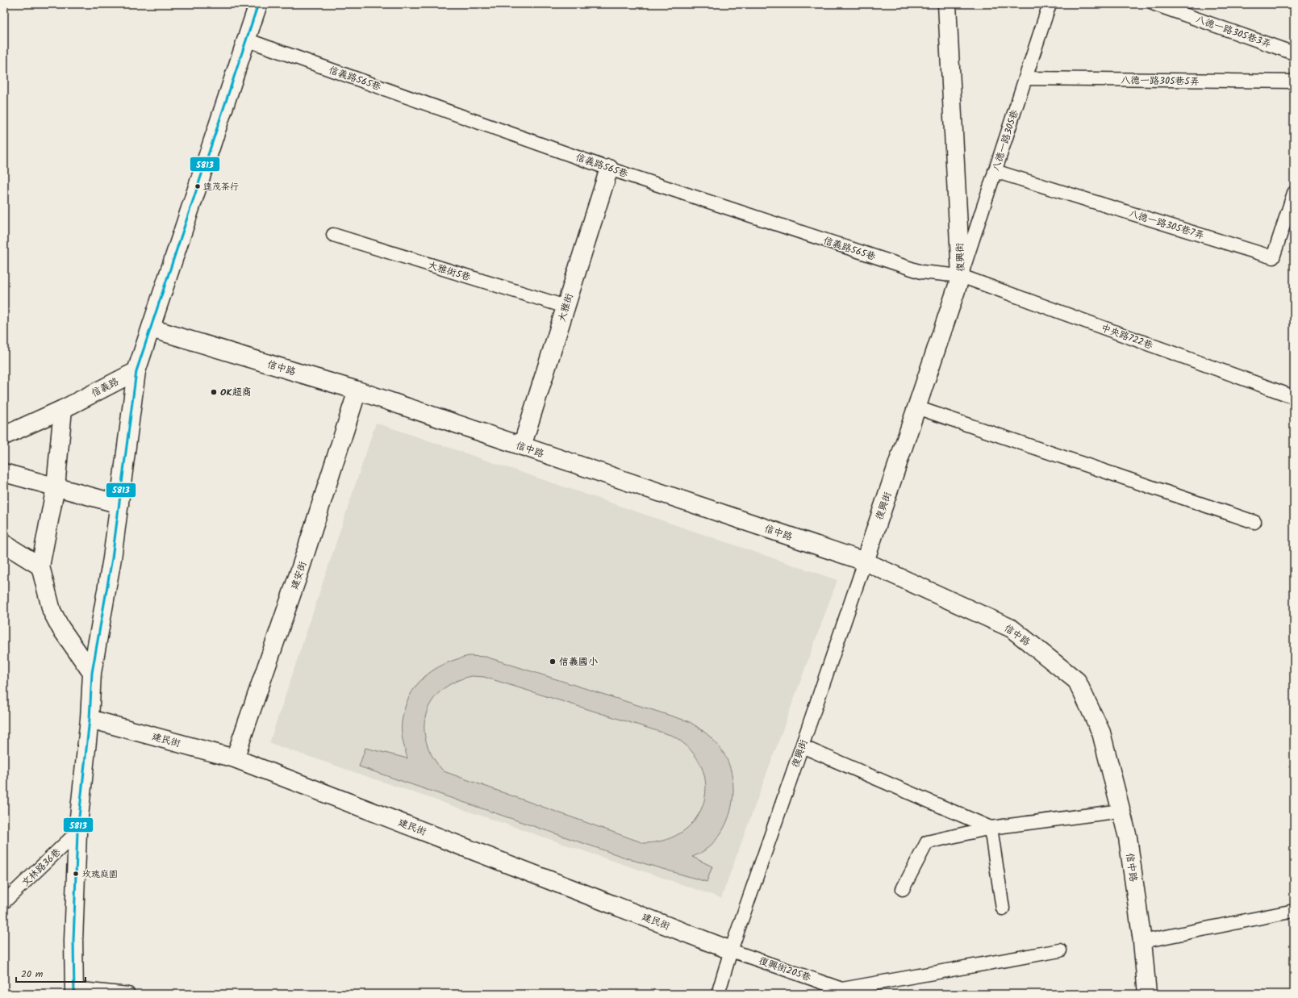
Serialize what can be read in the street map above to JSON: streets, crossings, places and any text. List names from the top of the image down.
{
  "streets": {
    "street": [
      "復興街",
      "大雅街",
      "信中路",
      "信義路",
      "建安街",
      "建民街"
    ],
    "lane": [
      "八德一路305巷3弄",
      "信義路565巷",
      "八德一路305巷5弄",
      "八德一路305巷",
      "八德一路305巷7弄",
      "大雅街5巷",
      "中央路722巷",
      "文林路36巷",
      "復興街205巷"
    ]
  },
  "crossings": [
    ["信義路565巷", "八德一路305巷"],
    ["信義路565巷", "復興街"],
    ["信義路565巷", "大雅街"],
    ["信義路565巷", "中央路722巷"],
    ["八德一路305巷5弄", "八德一路305巷"],
    ["八德一路305巷", "八德一路305巷7弄"],
    ["八德一路305巷", "復興街"],
    ["八德一路305巷", "中央路722巷"],
    ["復興街", "中央路722巷"],
    ["復興街", "信中路"],
    ["復興街", "建民街"],
    ["復興街", "復興街205巷"],
    ["大雅街5巷", "大雅街"],
    ["大雅街", "信中路"],
    ["信中路", "建安街"],
    ["建安街", "建民街"],
    ["建民街", "復興街205巷"]
  ],
  "places": [
    "達茂茶行",
    "OK超商",
    "信義國小",
    "玫瑰庭園"
  ],
  "lines": ["transit line 5813"],
  "scale_bar": "20 m"
}
